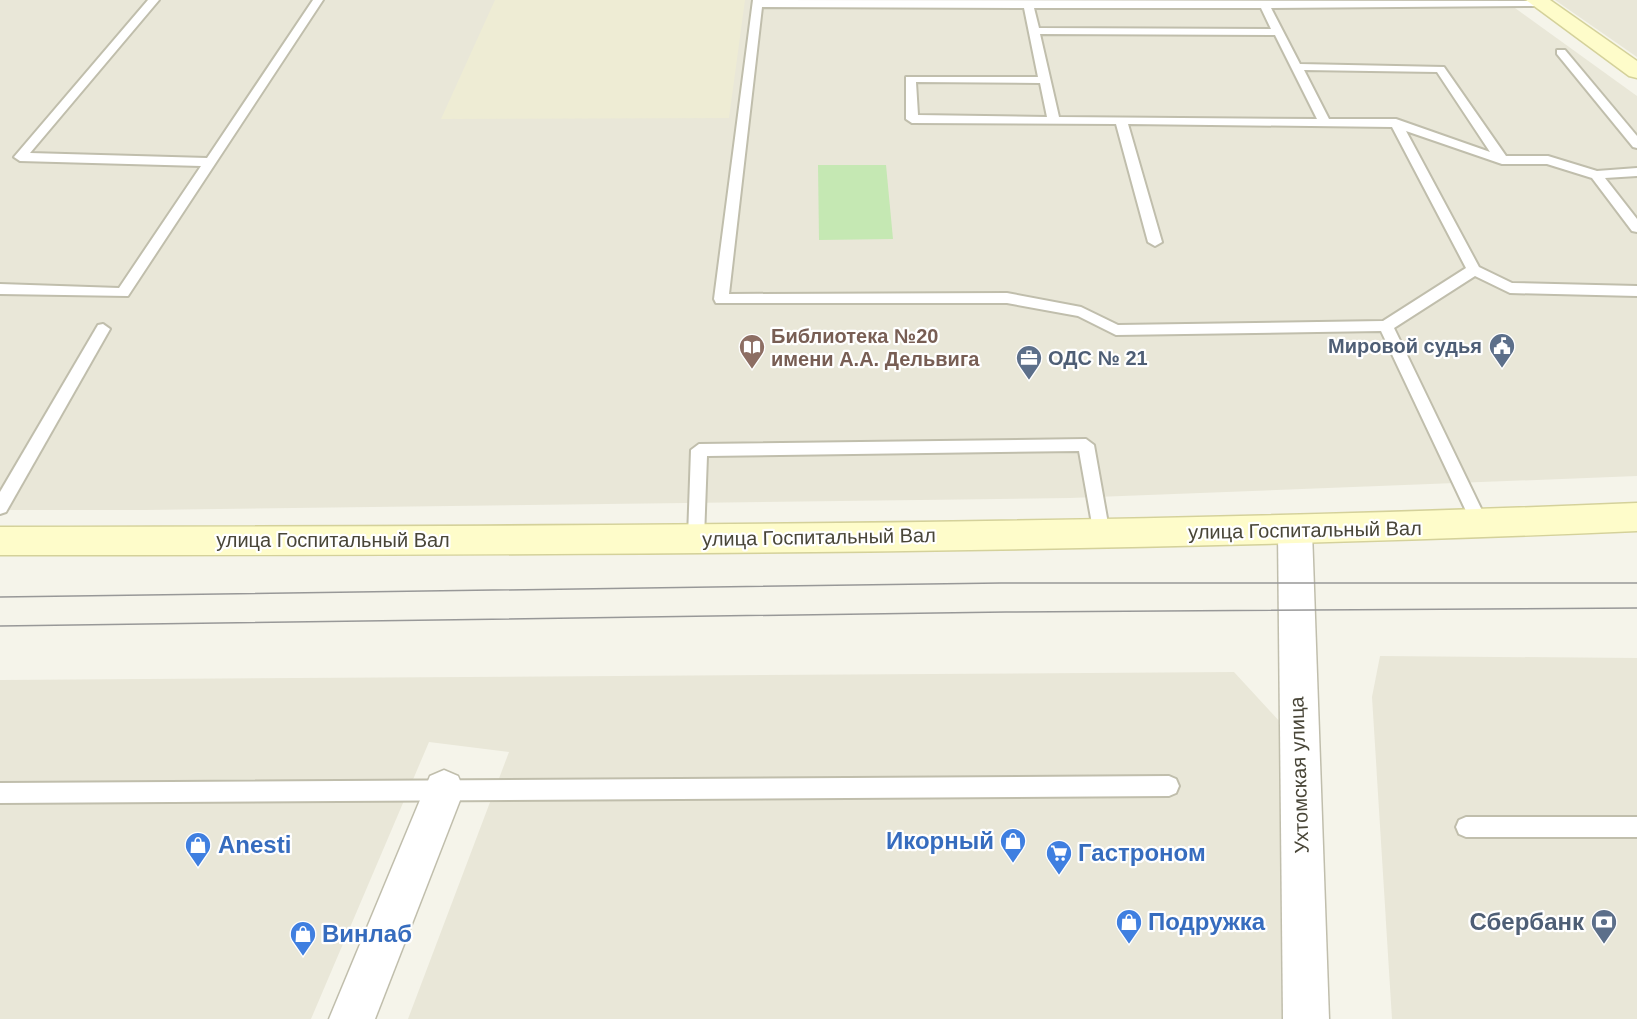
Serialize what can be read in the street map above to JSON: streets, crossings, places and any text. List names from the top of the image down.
{
  "streets": {
    "main road": ["улица Госпитальный Вал"],
    "street": ["Ухтомская улица"]
  },
  "crossings": [
    ["улица Госпитальный Вал", "Ухтомская улица"]
  ],
  "places": {
    "public building": ["Мировой судья"],
    "library": ["Библиотека №20 имени А.А. Дельвига"],
    "office": ["ОДС № 21"],
    "shop": [
      "Икорный",
      "Anesti",
      "Подружка",
      "Винлаб"
    ],
    "supermarket": ["Гастроном"],
    "bank": ["Сбербанк"]
  }
}
